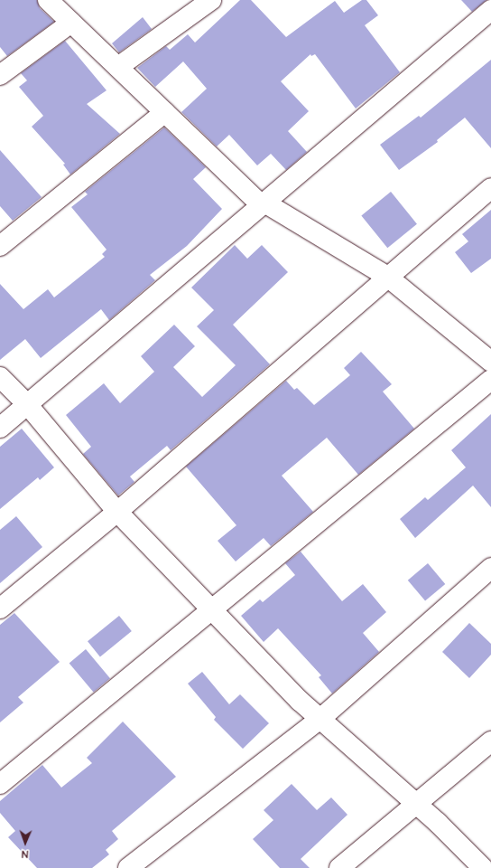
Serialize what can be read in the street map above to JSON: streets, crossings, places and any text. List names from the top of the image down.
{
  "north": "bottom"
}
